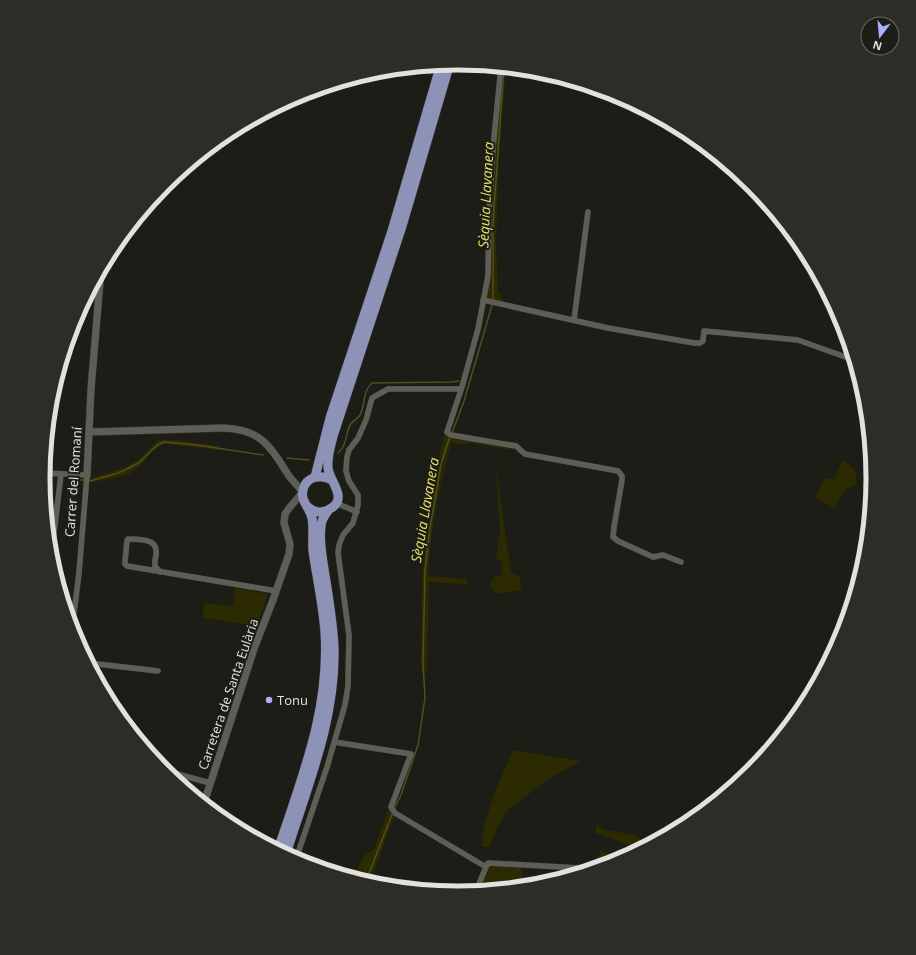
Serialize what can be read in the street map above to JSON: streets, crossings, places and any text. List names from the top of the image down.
{
  "streets": {
    "street": ["Carrer del Romaní", "Carretera de Santa Eulària"]
  },
  "water": ["Sèquia Llavanera"],
  "places": ["Tonu"],
  "north": "bottom"
}
